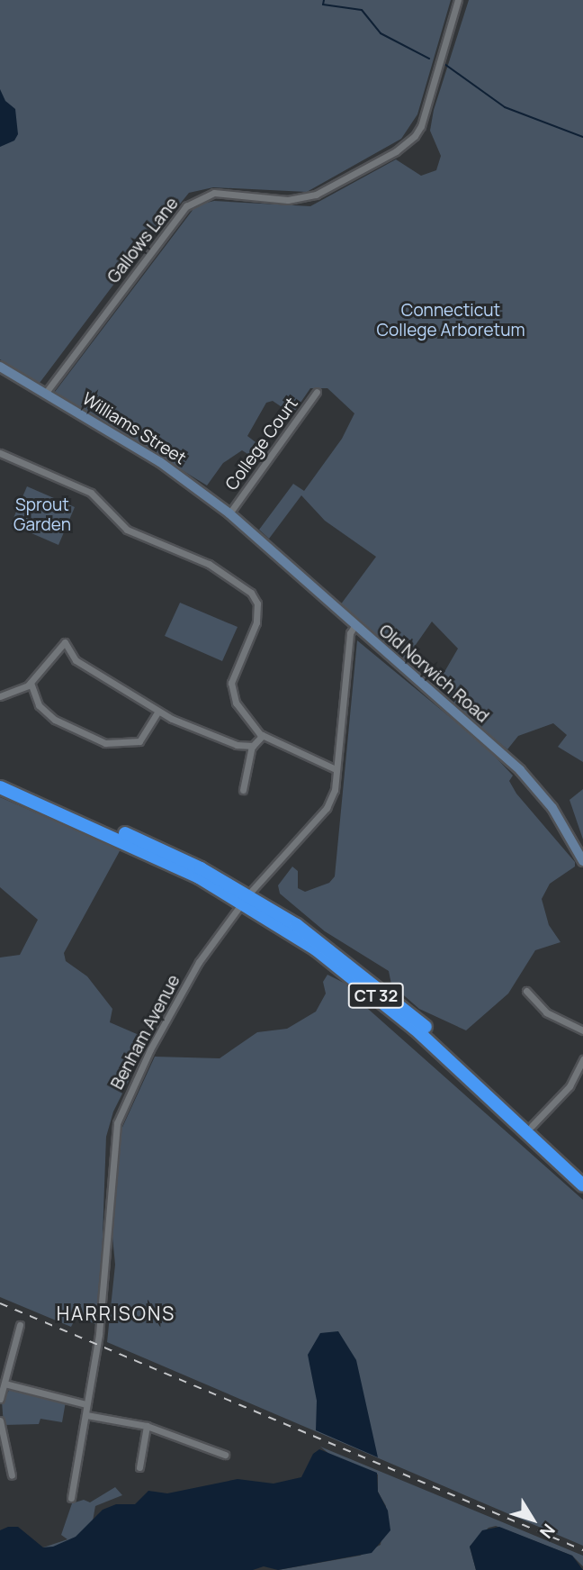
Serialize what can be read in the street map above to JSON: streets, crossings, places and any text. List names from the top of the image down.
{
  "streets": {
    "highway": ["CT 32"],
    "street": [
      "Gallows Lane",
      "Williams Street",
      "College Court",
      "Old Norwich Road",
      "Benham Avenue"
    ]
  },
  "crossings": [
    ["Gallows Lane", "Williams Street"],
    ["Williams Street", "College Court"],
    ["Williams Street", "Old Norwich Road"],
    ["Old Norwich Road", "Benham Avenue"],
    ["CT 32", "Benham Avenue"]
  ],
  "districts": ["HARRISONS"],
  "parks": ["Connecticut College Arboretum", "Sprout Garden"],
  "north": "bottom right"
}
